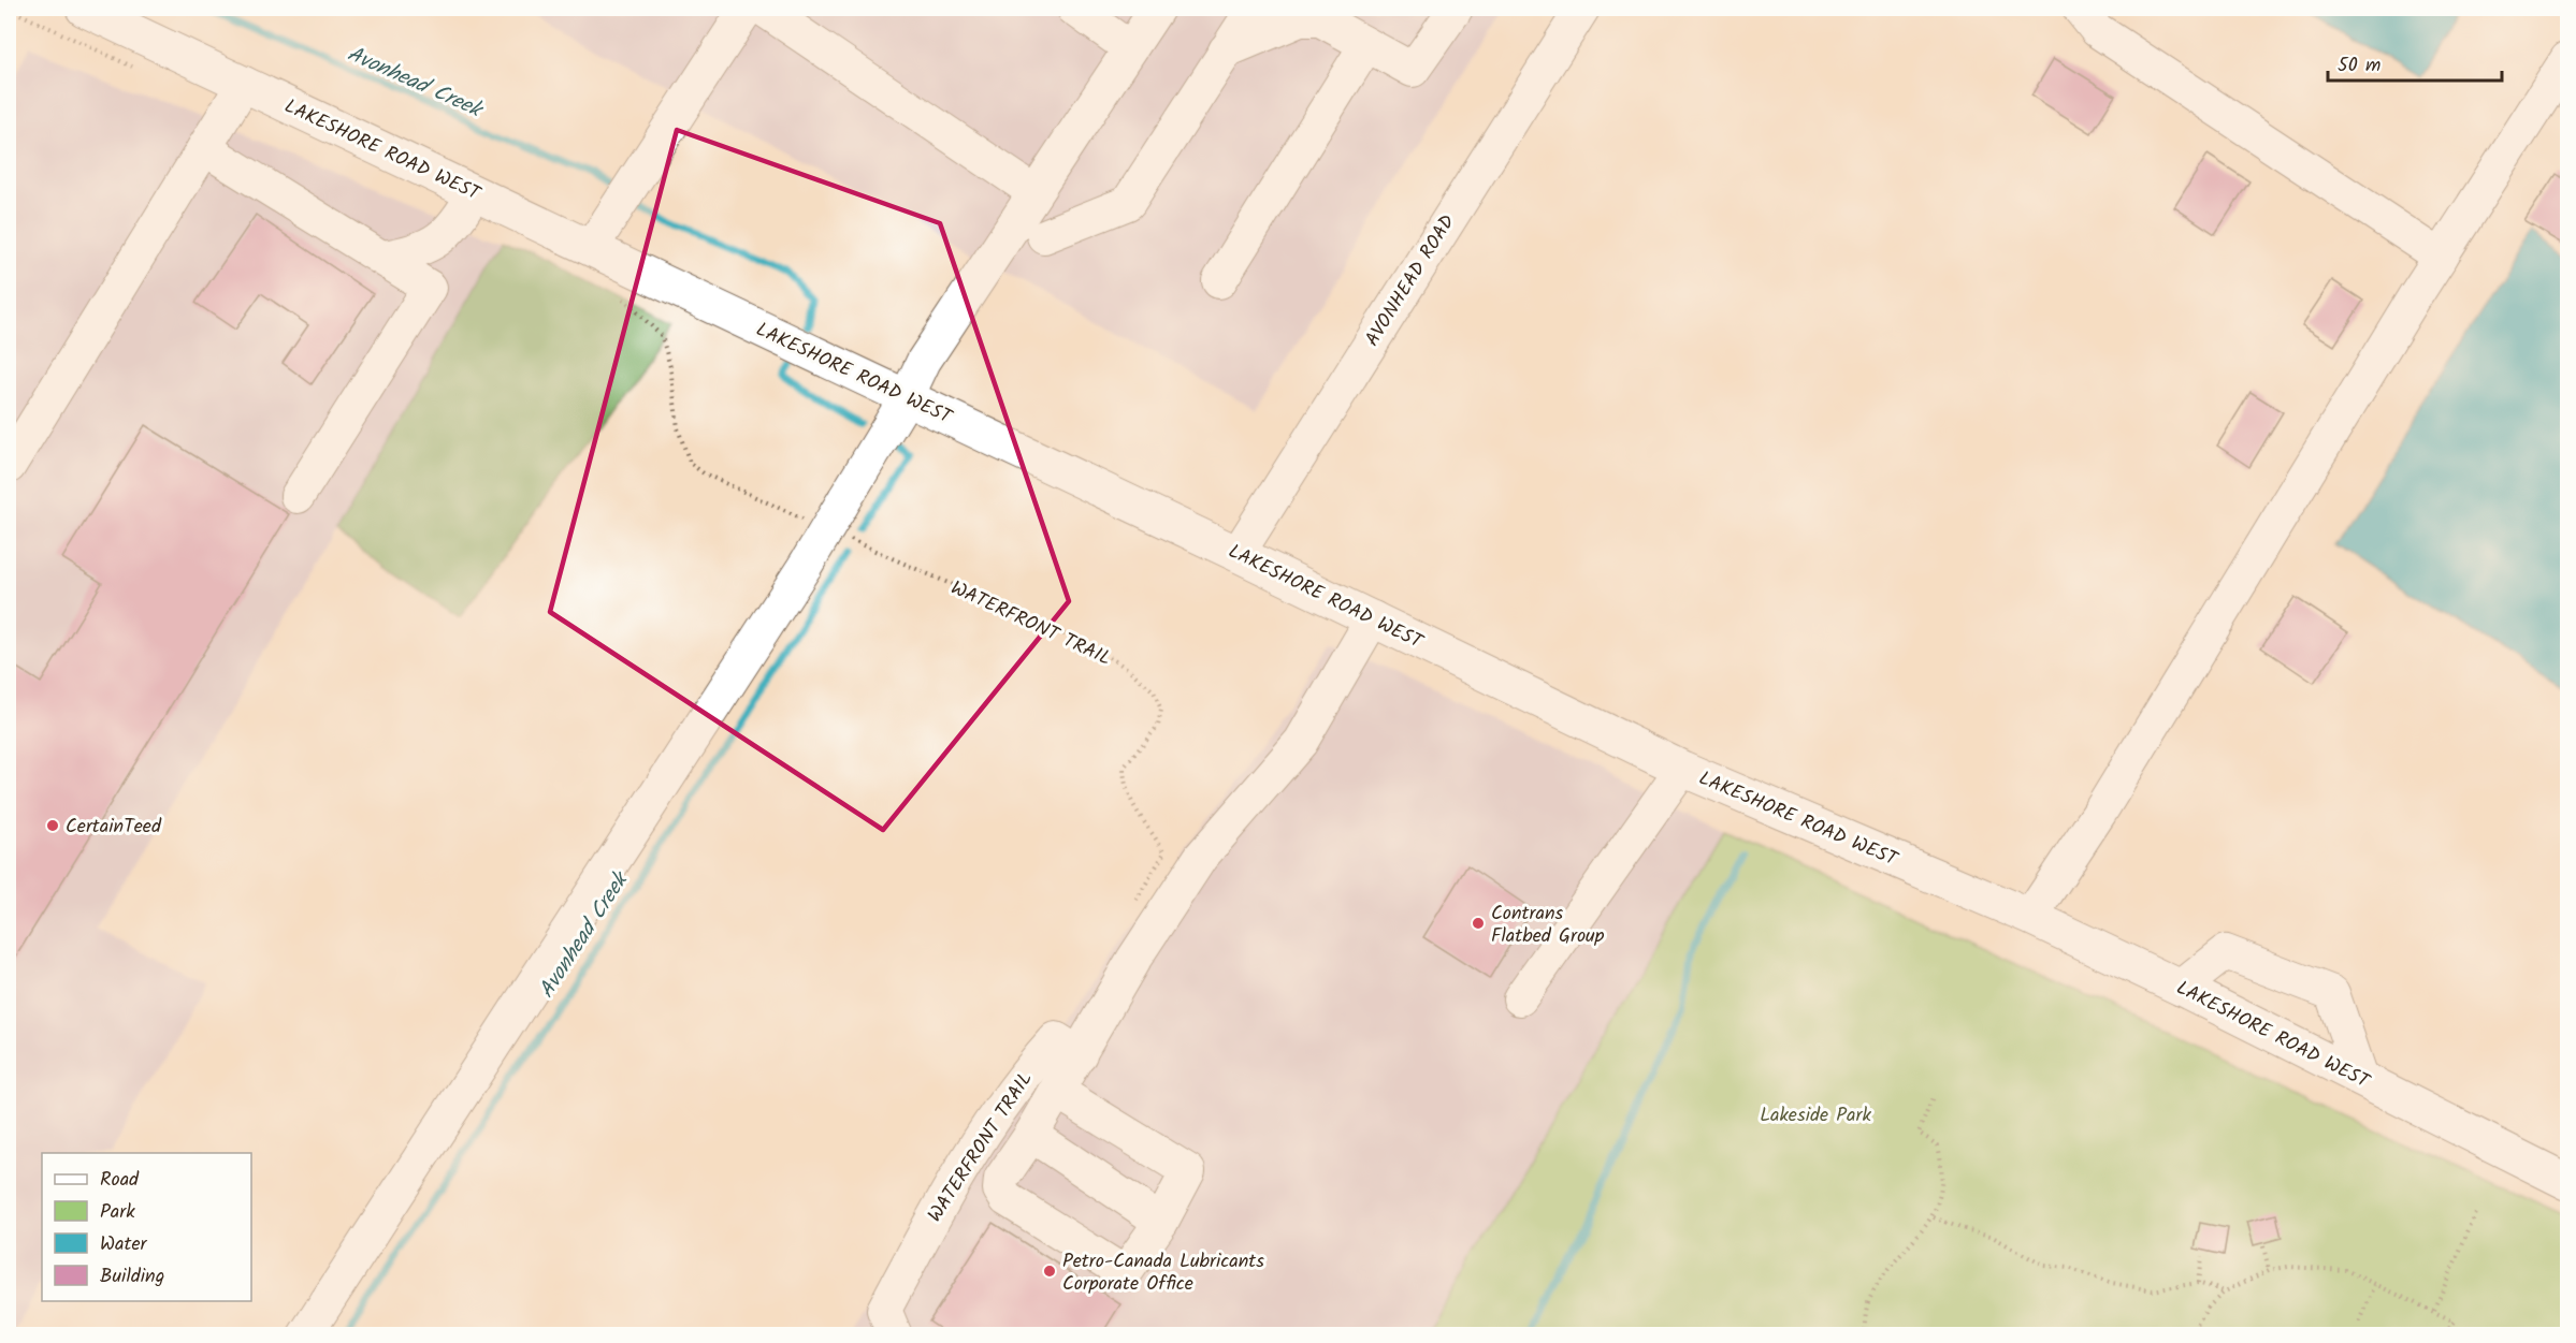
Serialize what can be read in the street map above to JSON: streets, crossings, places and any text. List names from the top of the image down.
{
  "streets": {
    "main road": ["LAKESHORE ROAD WEST"],
    "street": ["AVONHEAD ROAD", "WATERFRONT TRAIL"]
  },
  "crossings": [
    ["LAKESHORE ROAD WEST", "AVONHEAD ROAD"]
  ],
  "water": ["Avonhead Creek"],
  "parks": ["Lakeside Park"],
  "places": ["CertainTeed", "Contrans Flatbed Group", "Petro-Canada Lubricants Corporate Office"],
  "legend": [
    "Road",
    "Park",
    "Water",
    "Building"
  ],
  "scale_bar": "50 m"
}
